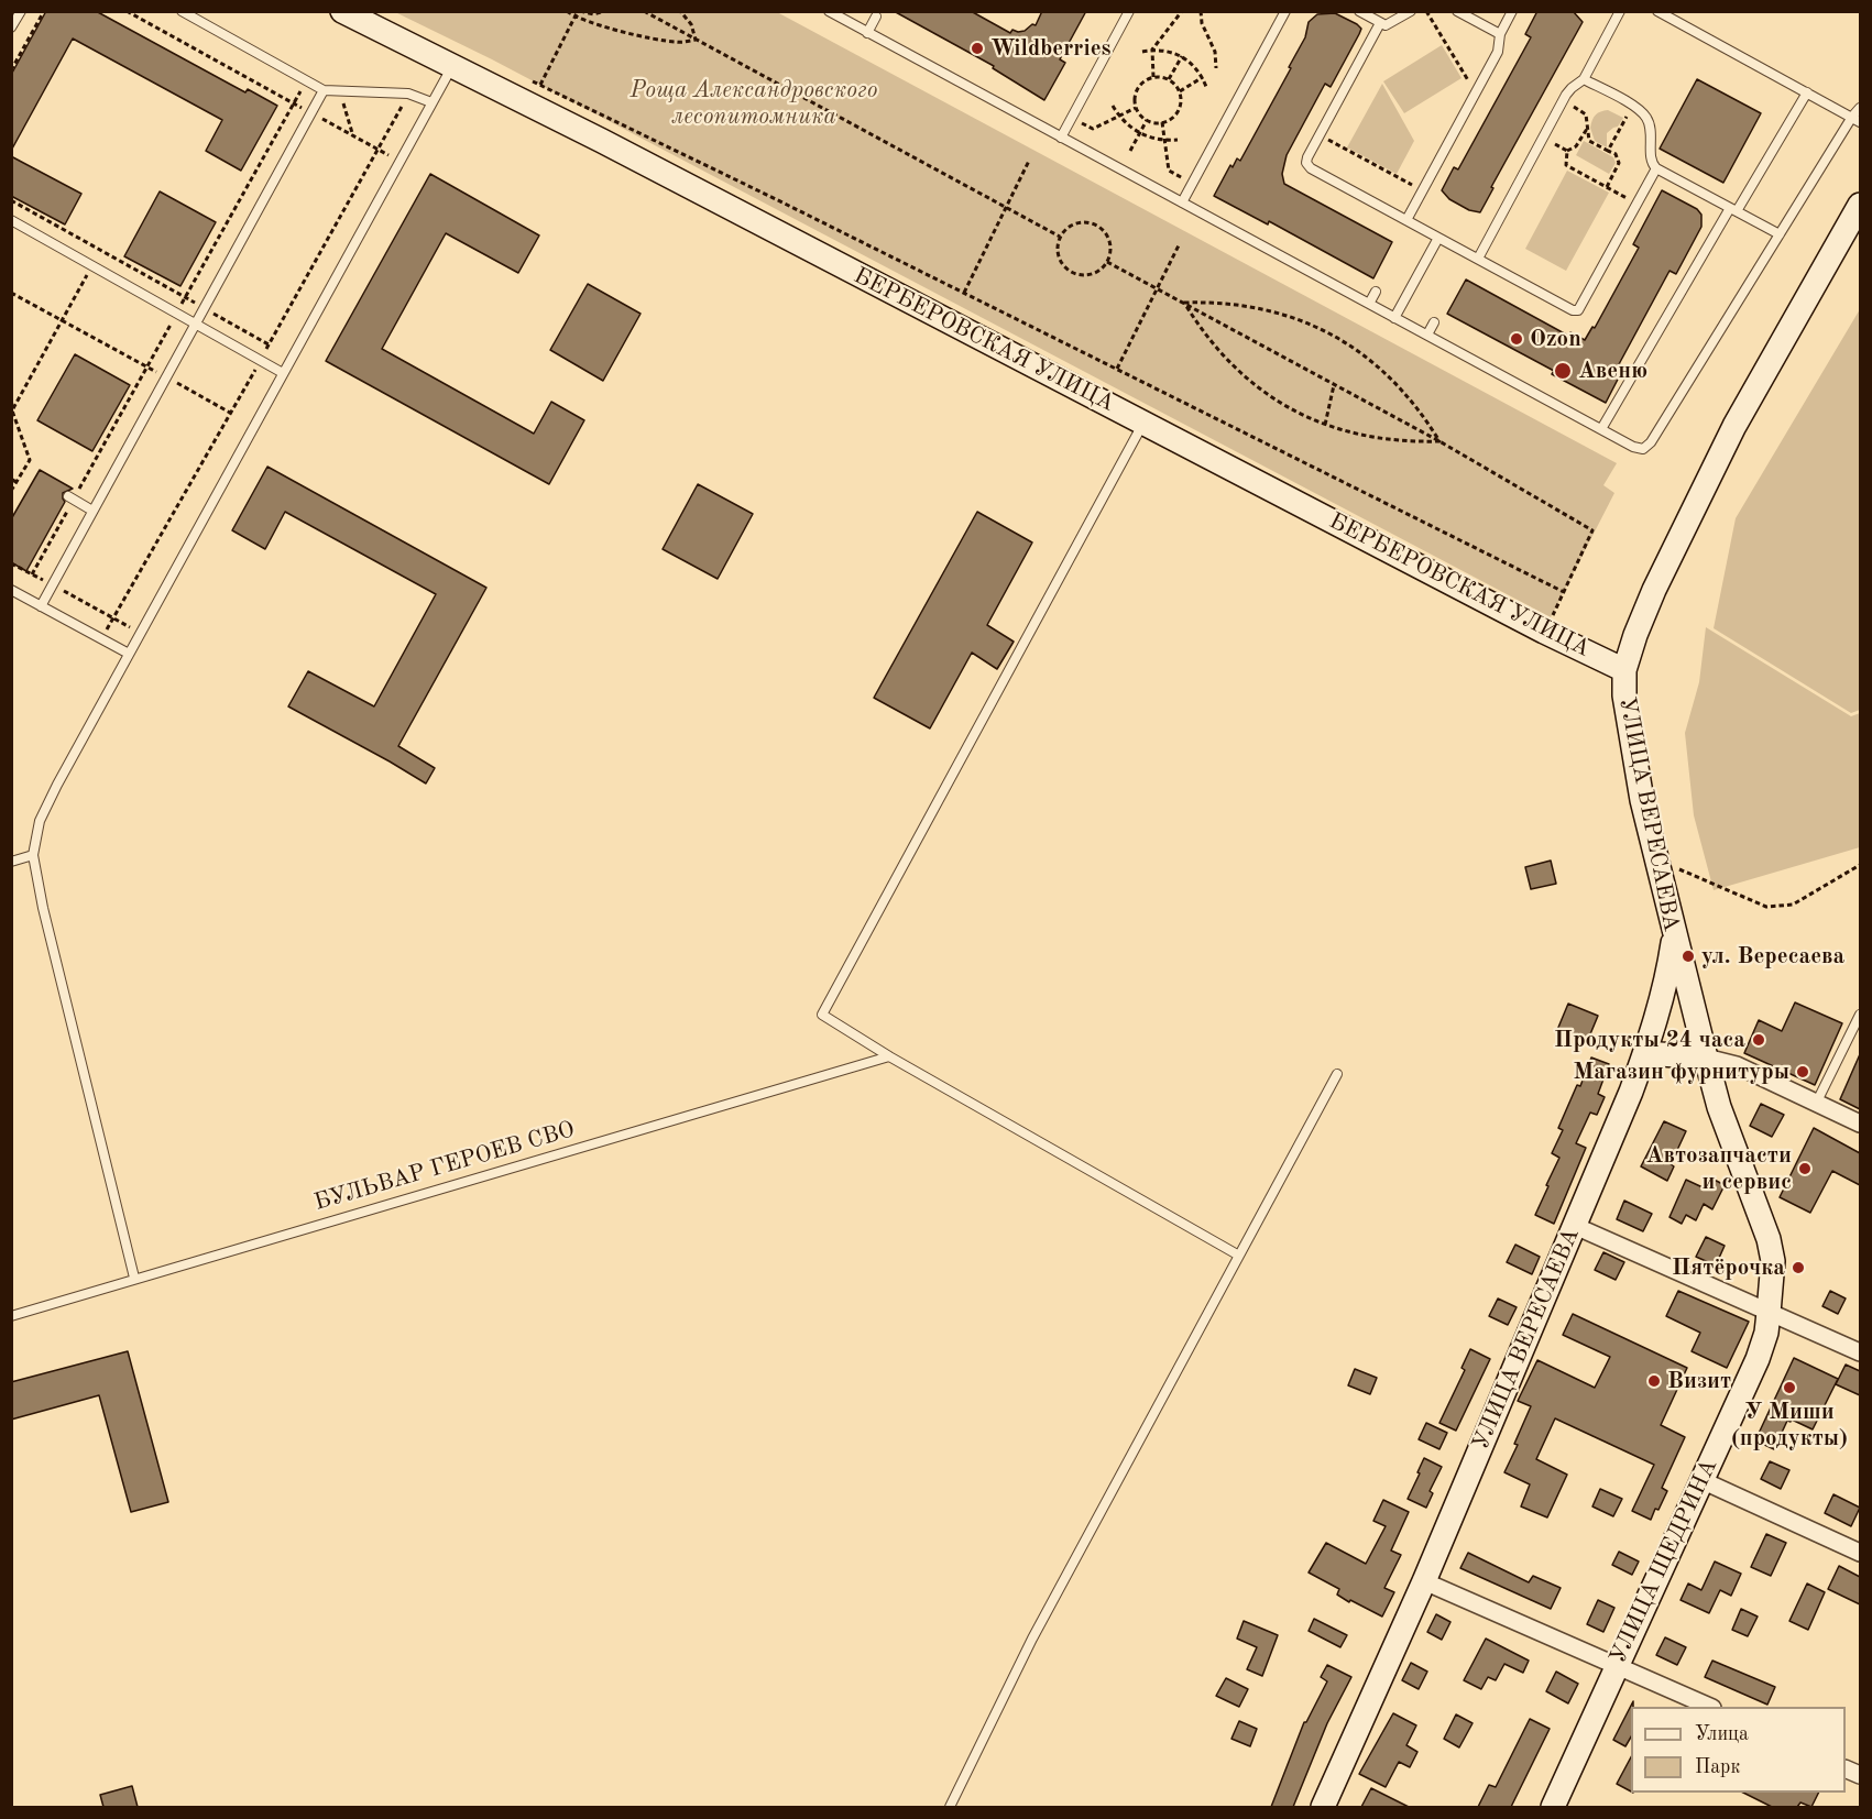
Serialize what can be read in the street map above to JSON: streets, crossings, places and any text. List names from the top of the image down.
{
  "streets": {
    "main road": ["БЕРБЕРОВСКАЯ УЛИЦА", "УЛИЦА ВЕРЕСАЕВА", "УЛИЦА ЩЕДРИНА"],
    "lane": ["БУЛЬВАР ГЕРОЕВ СВО"]
  },
  "crossings": [
    ["БЕРБЕРОВСКАЯ УЛИЦА", "УЛИЦА ВЕРЕСАЕВА"],
    ["УЛИЦА ВЕРЕСАЕВА", "УЛИЦА ЩЕДРИНА"]
  ],
  "parks": ["Роща Александровского лесопитомника"],
  "places": [
    "Wildberries",
    "Ozon",
    "Авеню",
    "ул. Вересаева",
    "Продукты 24 часа",
    "Магазин фурнитуры",
    "Автозапчасти и сервис",
    "Пятёрочка",
    "Визит",
    "У Миши (продукты)"
  ],
  "legend": ["Улица", "Парк"]
}
